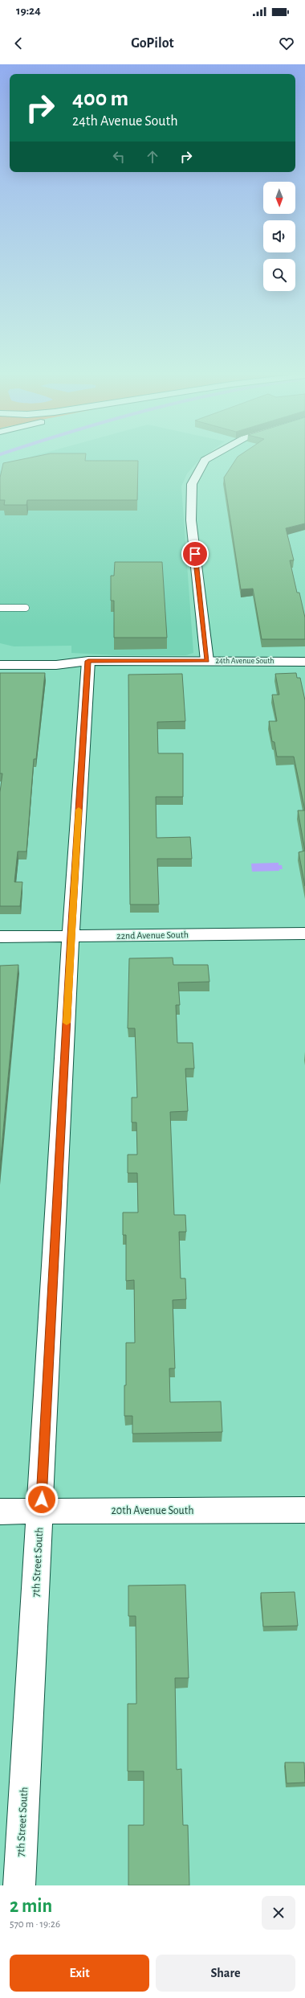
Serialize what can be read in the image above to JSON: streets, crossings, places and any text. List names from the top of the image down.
{
  "streets": {
    "main road": [
      "24th Avenue South",
      "22nd Avenue South",
      "20th Avenue South",
      "7th Street South"
    ]
  },
  "crossings": [
    ["24th Avenue South", "7th Street South"],
    ["22nd Avenue South", "7th Street South"],
    ["20th Avenue South", "7th Street South"]
  ],
  "north": "bottom",
  "page": {
    "status": "19:24",
    "header": "GoPilot",
    "turn": ["400 m", "24th Avenue South"],
    "heading": ["2 min", "570 m · 19:26"],
    "buttons": ["Exit", "Share"]
  }
}
